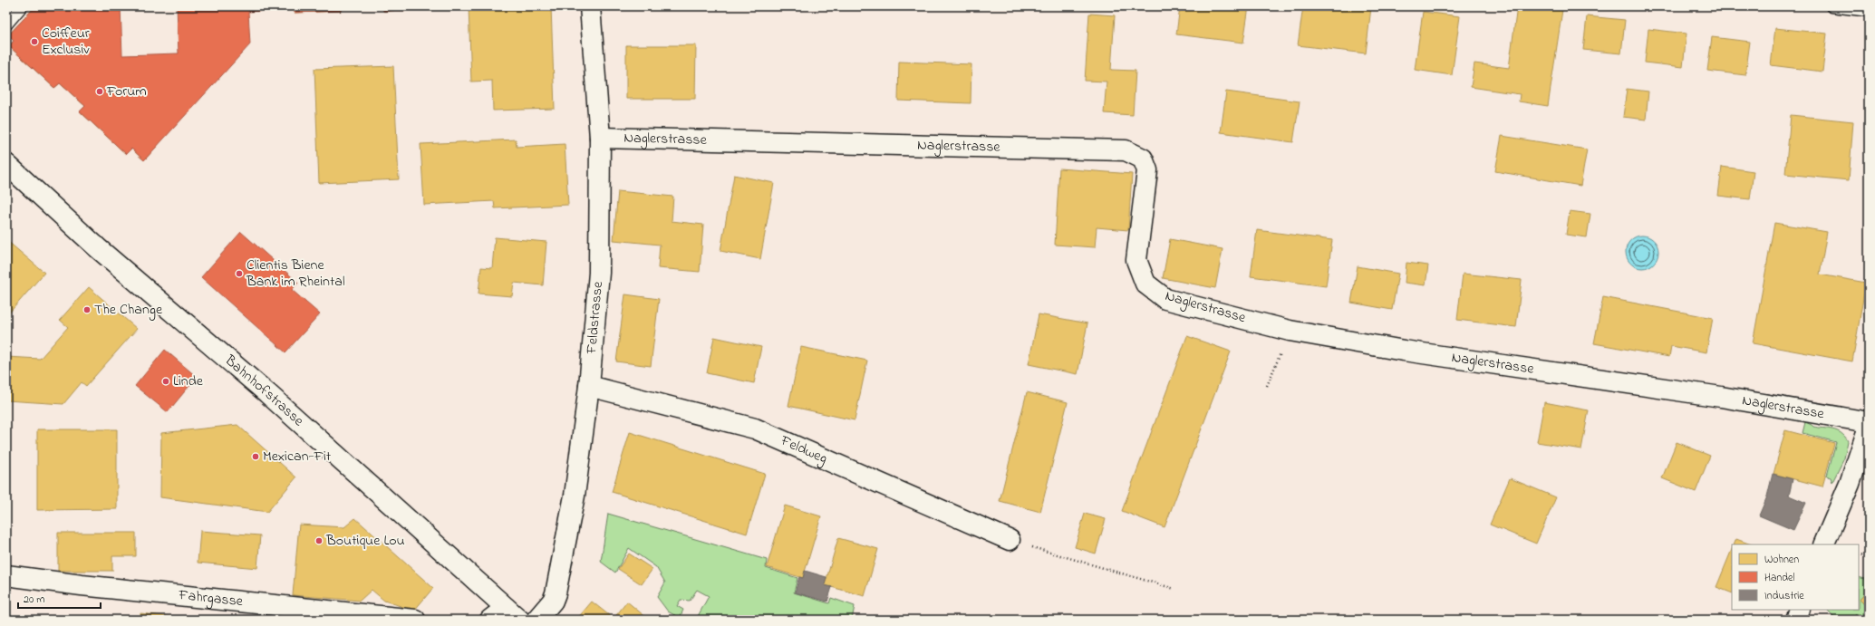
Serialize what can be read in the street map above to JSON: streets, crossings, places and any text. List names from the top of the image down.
{
  "streets": {
    "street": [
      "Naglerstrasse",
      "Feldstrasse",
      "Bahnhofstrasse",
      "Feldweg",
      "Fahrgasse"
    ]
  },
  "crossings": [
    ["Naglerstrasse", "Feldstrasse"],
    ["Feldstrasse", "Feldweg"]
  ],
  "places": [
    "Coiffeur Exclusiv",
    "Forum",
    "Clientis Biene Bank im Rheintal",
    "The Change",
    "Linde",
    "Mexican-Fit",
    "Boutique Lou"
  ],
  "legend": ["Wohnen", "Handel", "Industrie"],
  "scale_bar": "20 m"
}
